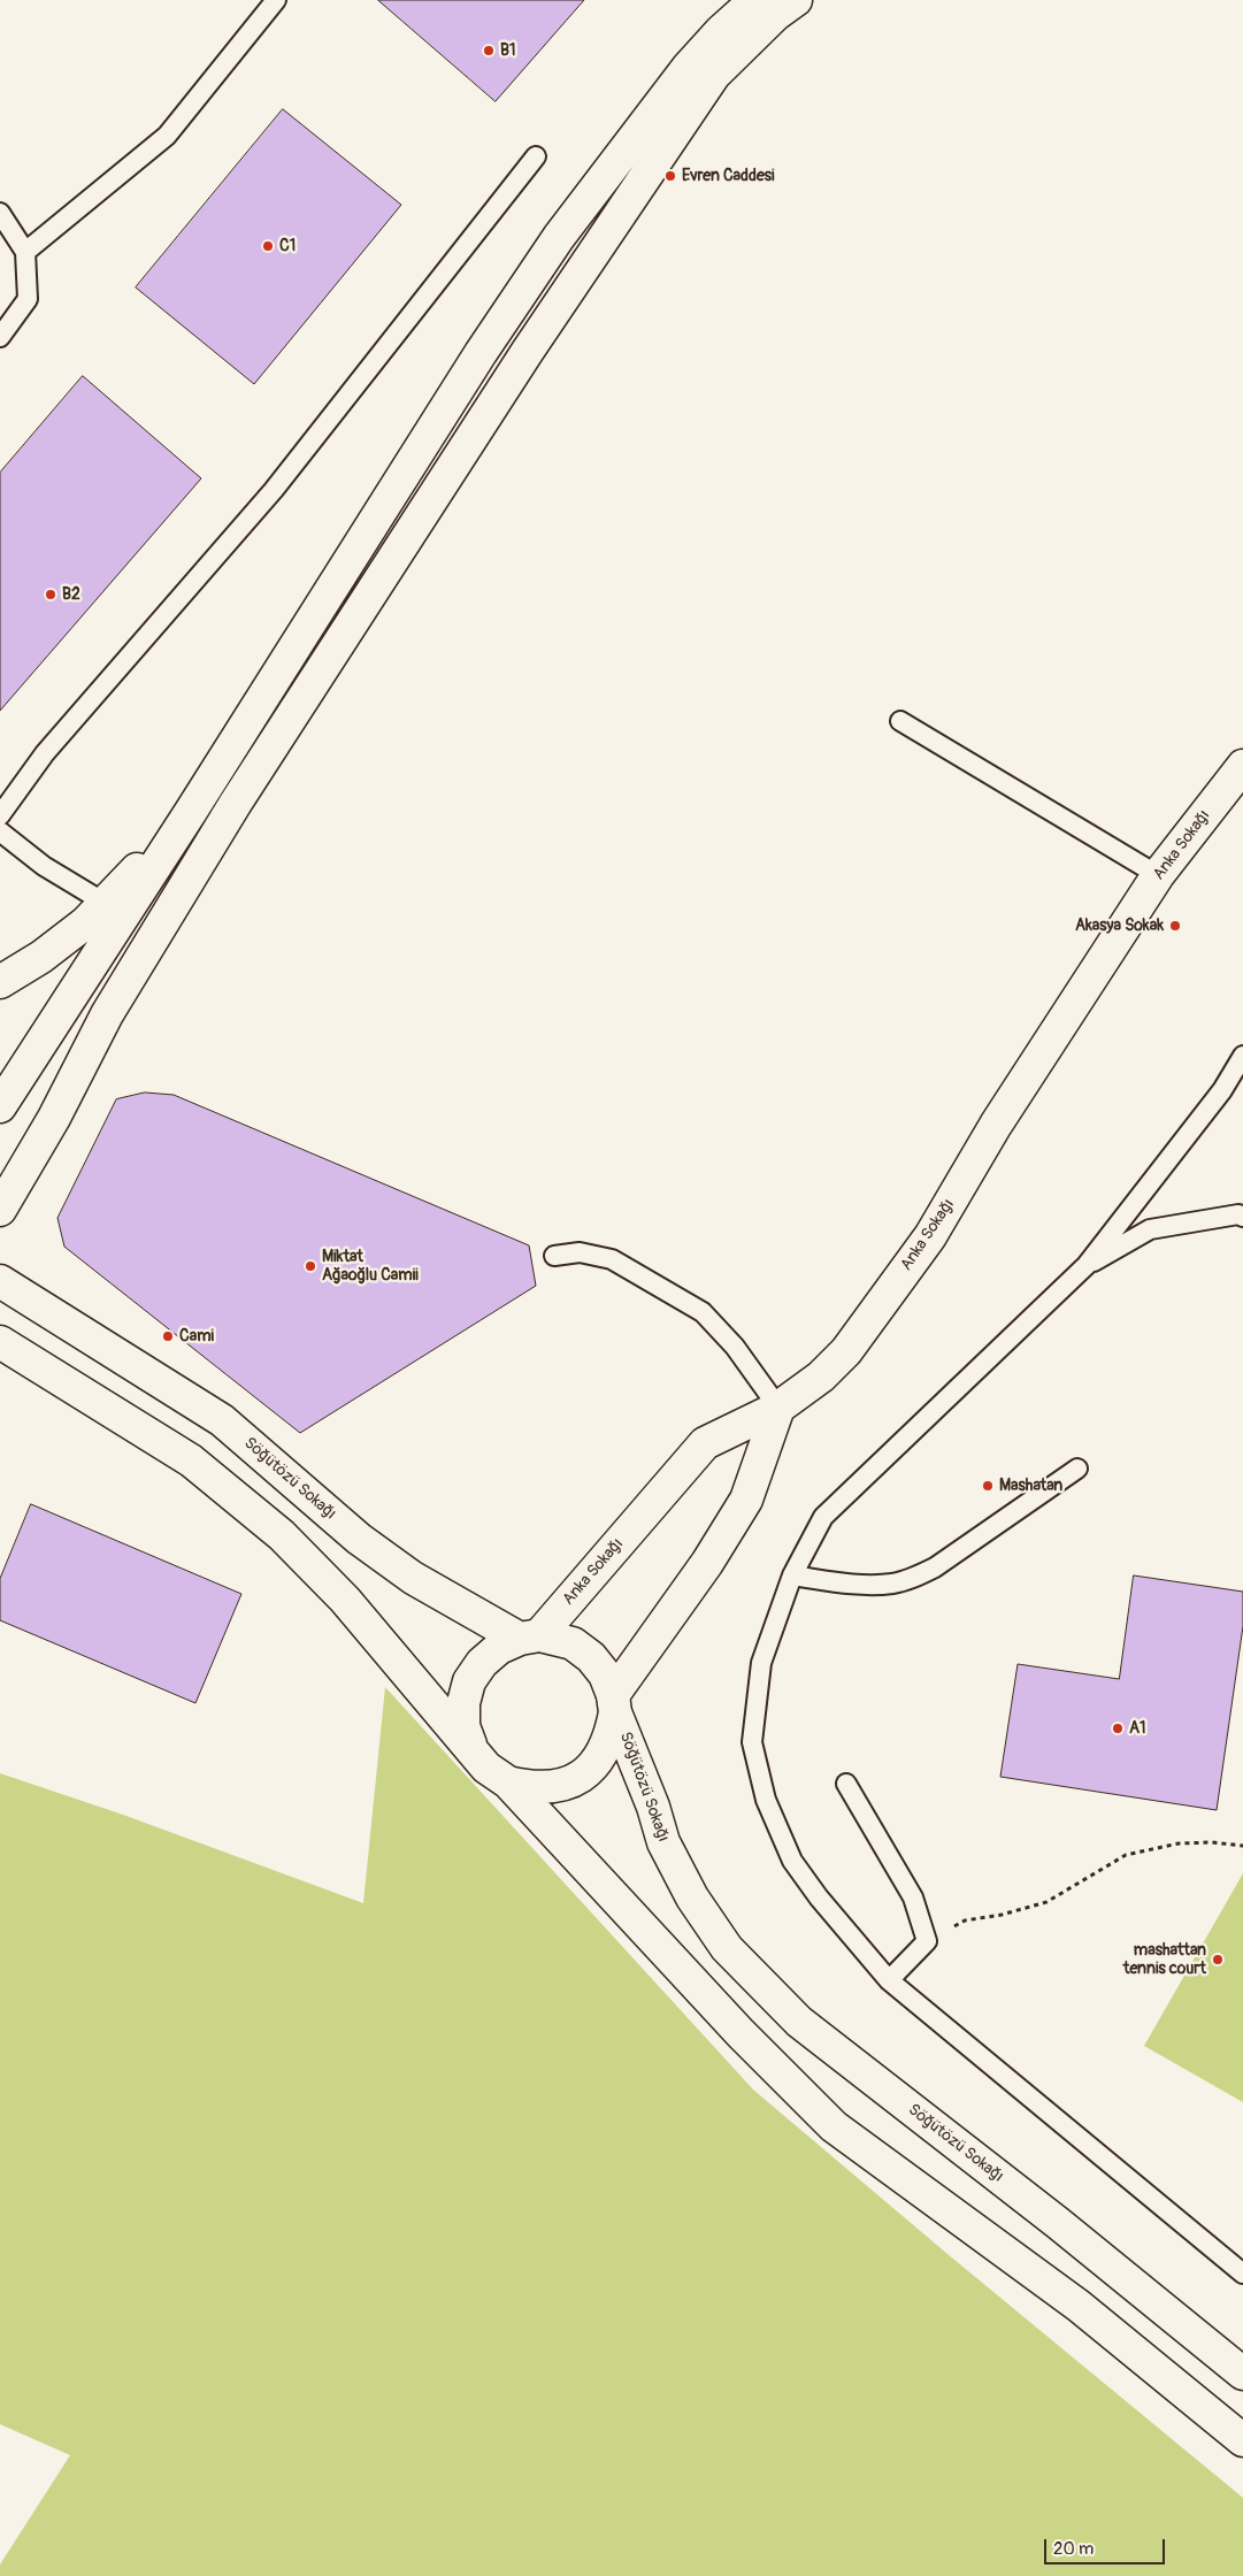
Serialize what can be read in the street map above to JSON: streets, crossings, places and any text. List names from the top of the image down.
{
  "streets": {
    "street": ["Anka Sokağı", "Söğütözü Sokağı"]
  },
  "crossings": [
    ["Anka Sokağı", "Söğütözü Sokağı"]
  ],
  "places": [
    "B1",
    "Evren Caddesi",
    "C1",
    "B2",
    "Akasya Sokak",
    "Miktat Ağaoğlu Camii",
    "Cami",
    "Mashatan",
    "A1",
    "mashattan tennis court"
  ],
  "scale_bar": "20 m"
}
